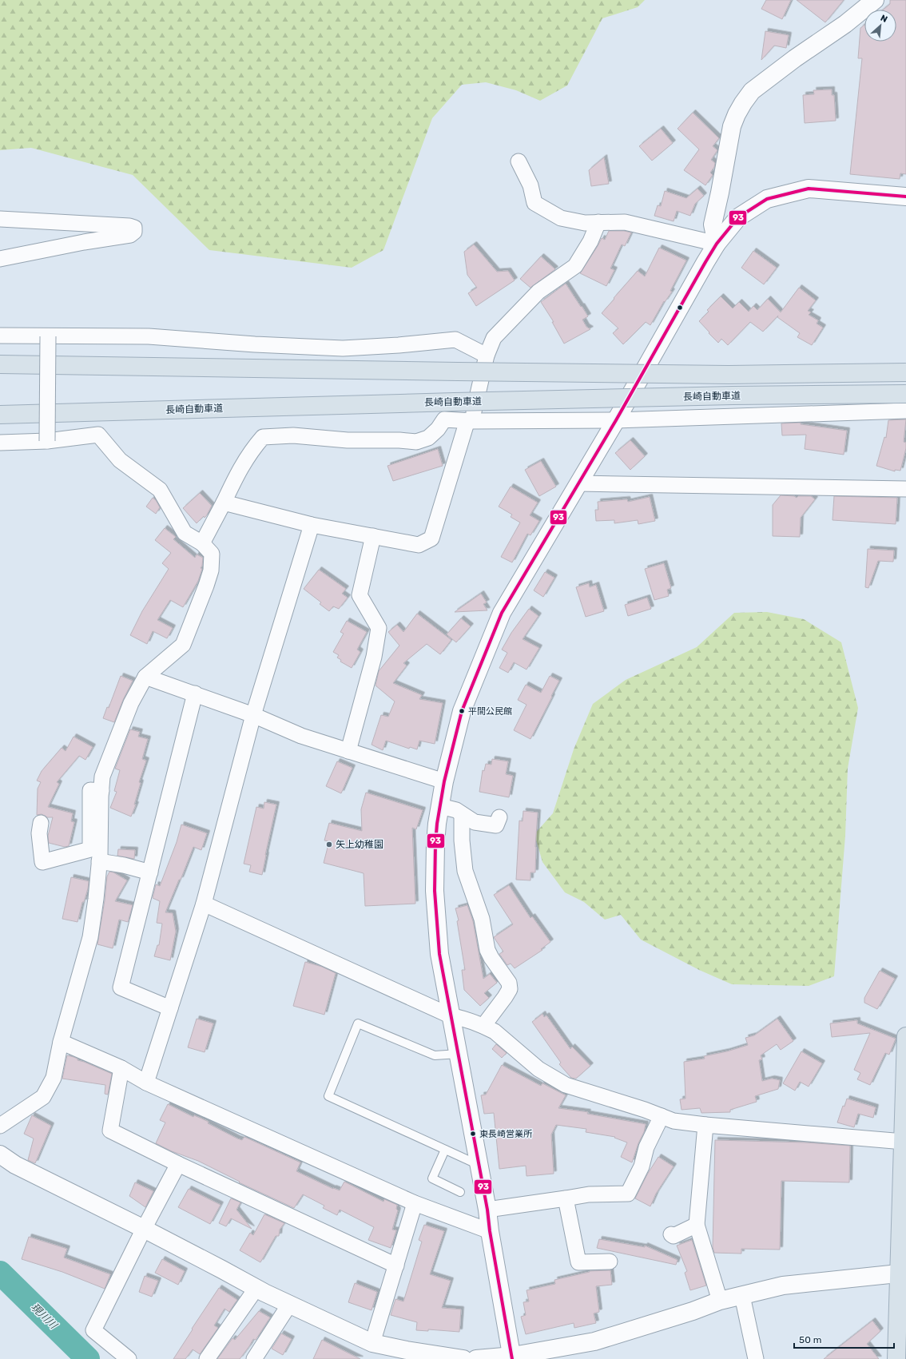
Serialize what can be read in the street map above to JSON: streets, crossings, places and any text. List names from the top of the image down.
{
  "streets": {
    "highway": ["長崎自動車道"]
  },
  "water": ["現川川"],
  "places": ["平間公民館", "矢上幼稚園", "東長崎営業所"],
  "lines": ["transit line 93"],
  "scale_bar": "50 m",
  "north": "top right"
}
